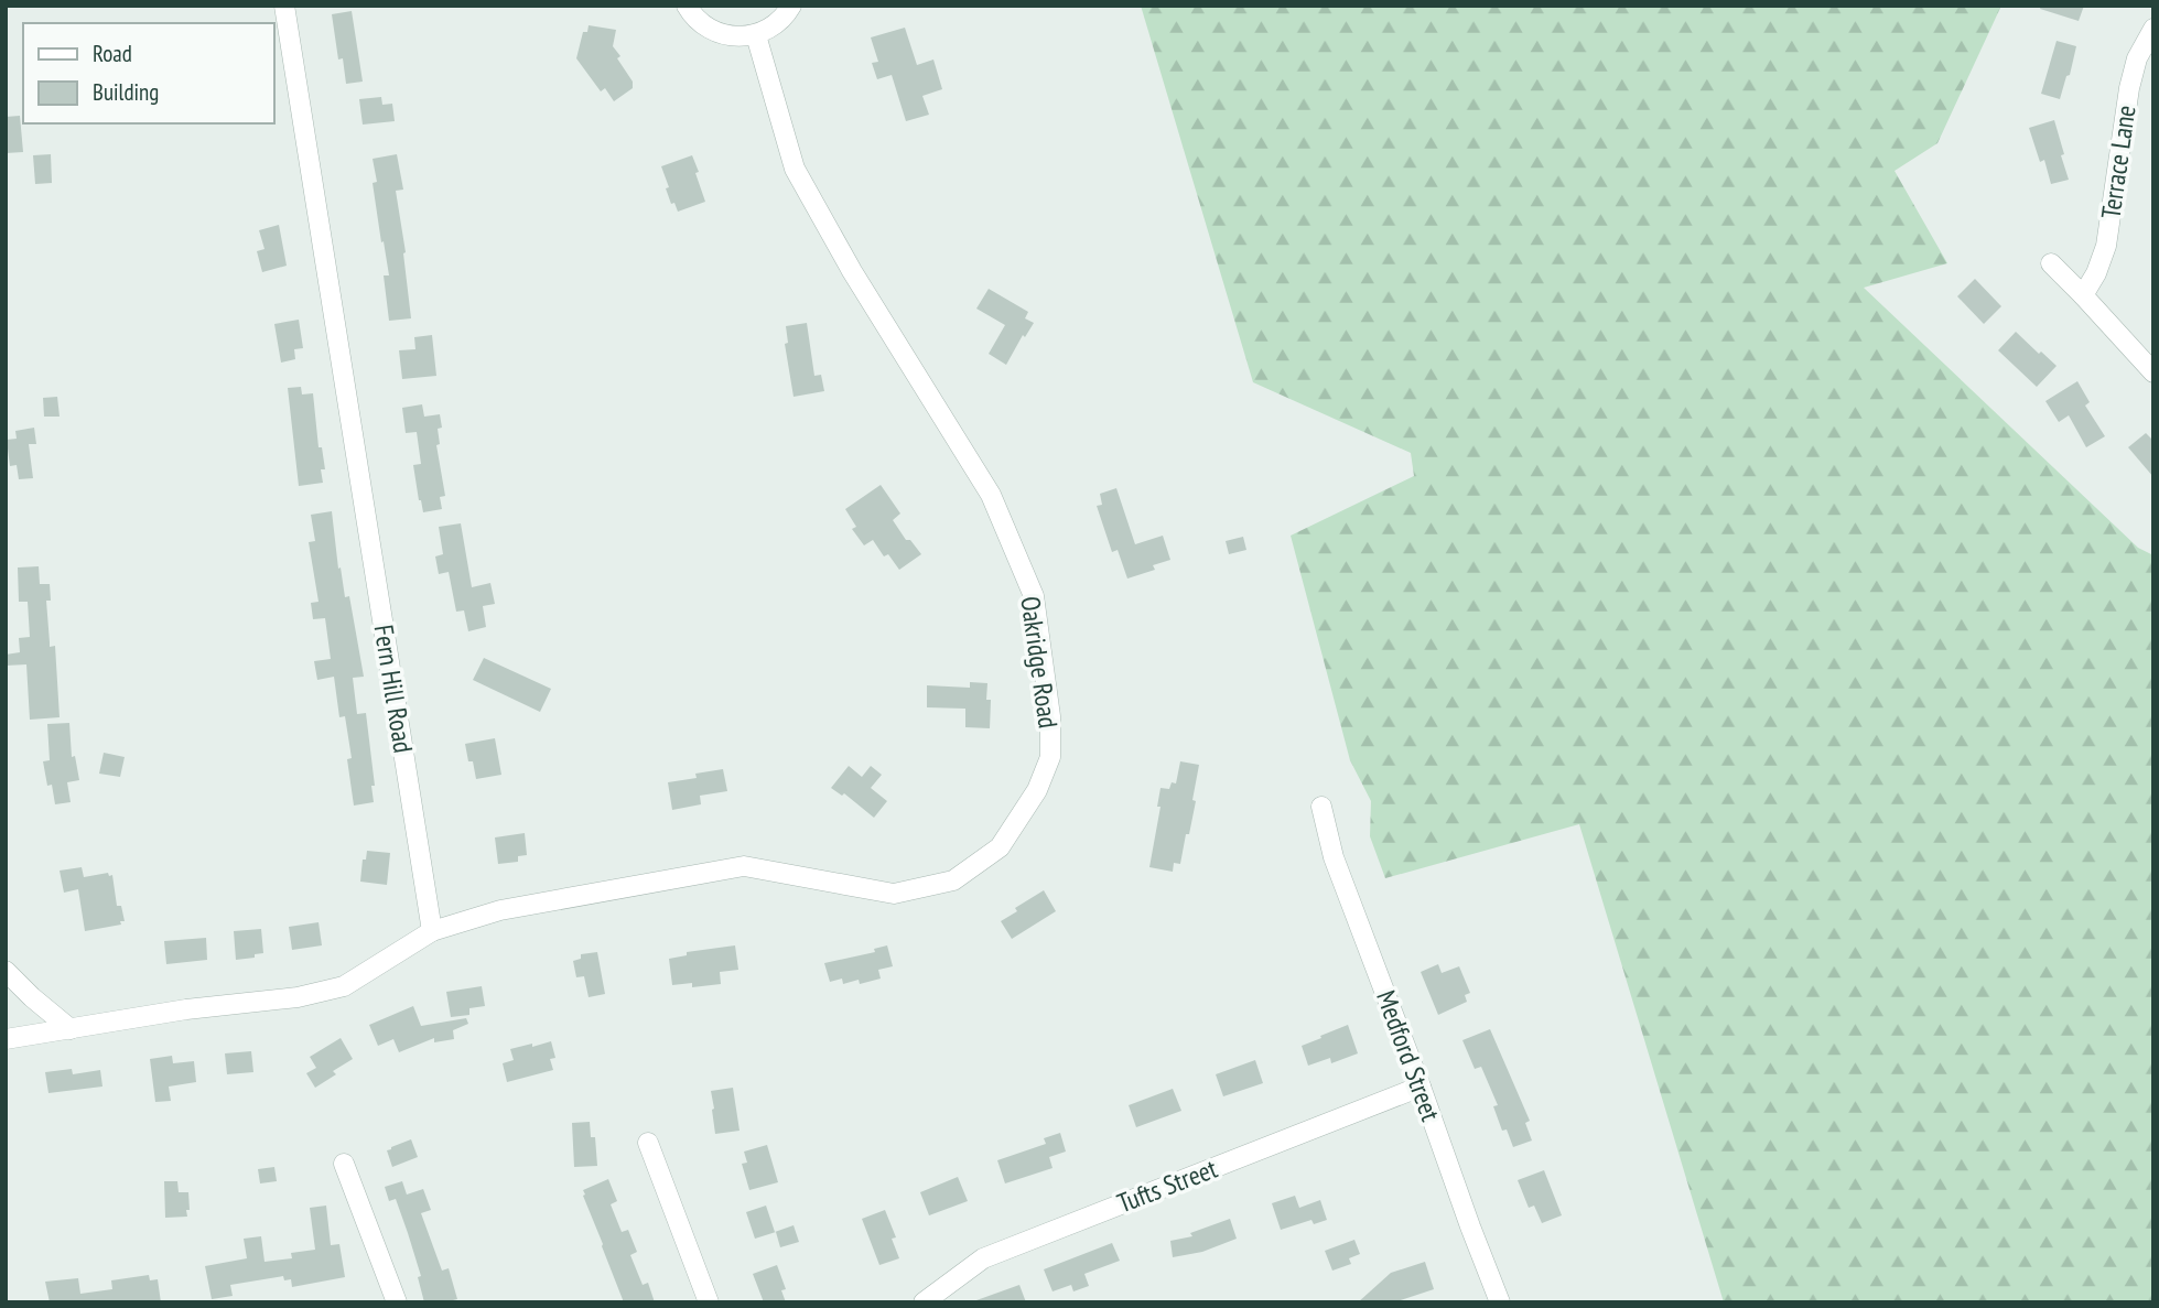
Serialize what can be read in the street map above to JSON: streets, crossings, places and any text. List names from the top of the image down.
{
  "streets": {
    "street": [
      "Terrace Lane",
      "Oakridge Road",
      "Fern Hill Road",
      "Medford Street",
      "Tufts Street"
    ]
  },
  "crossings": [
    ["Oakridge Road", "Fern Hill Road"],
    ["Medford Street", "Tufts Street"]
  ],
  "legend": ["Road", "Building"]
}
